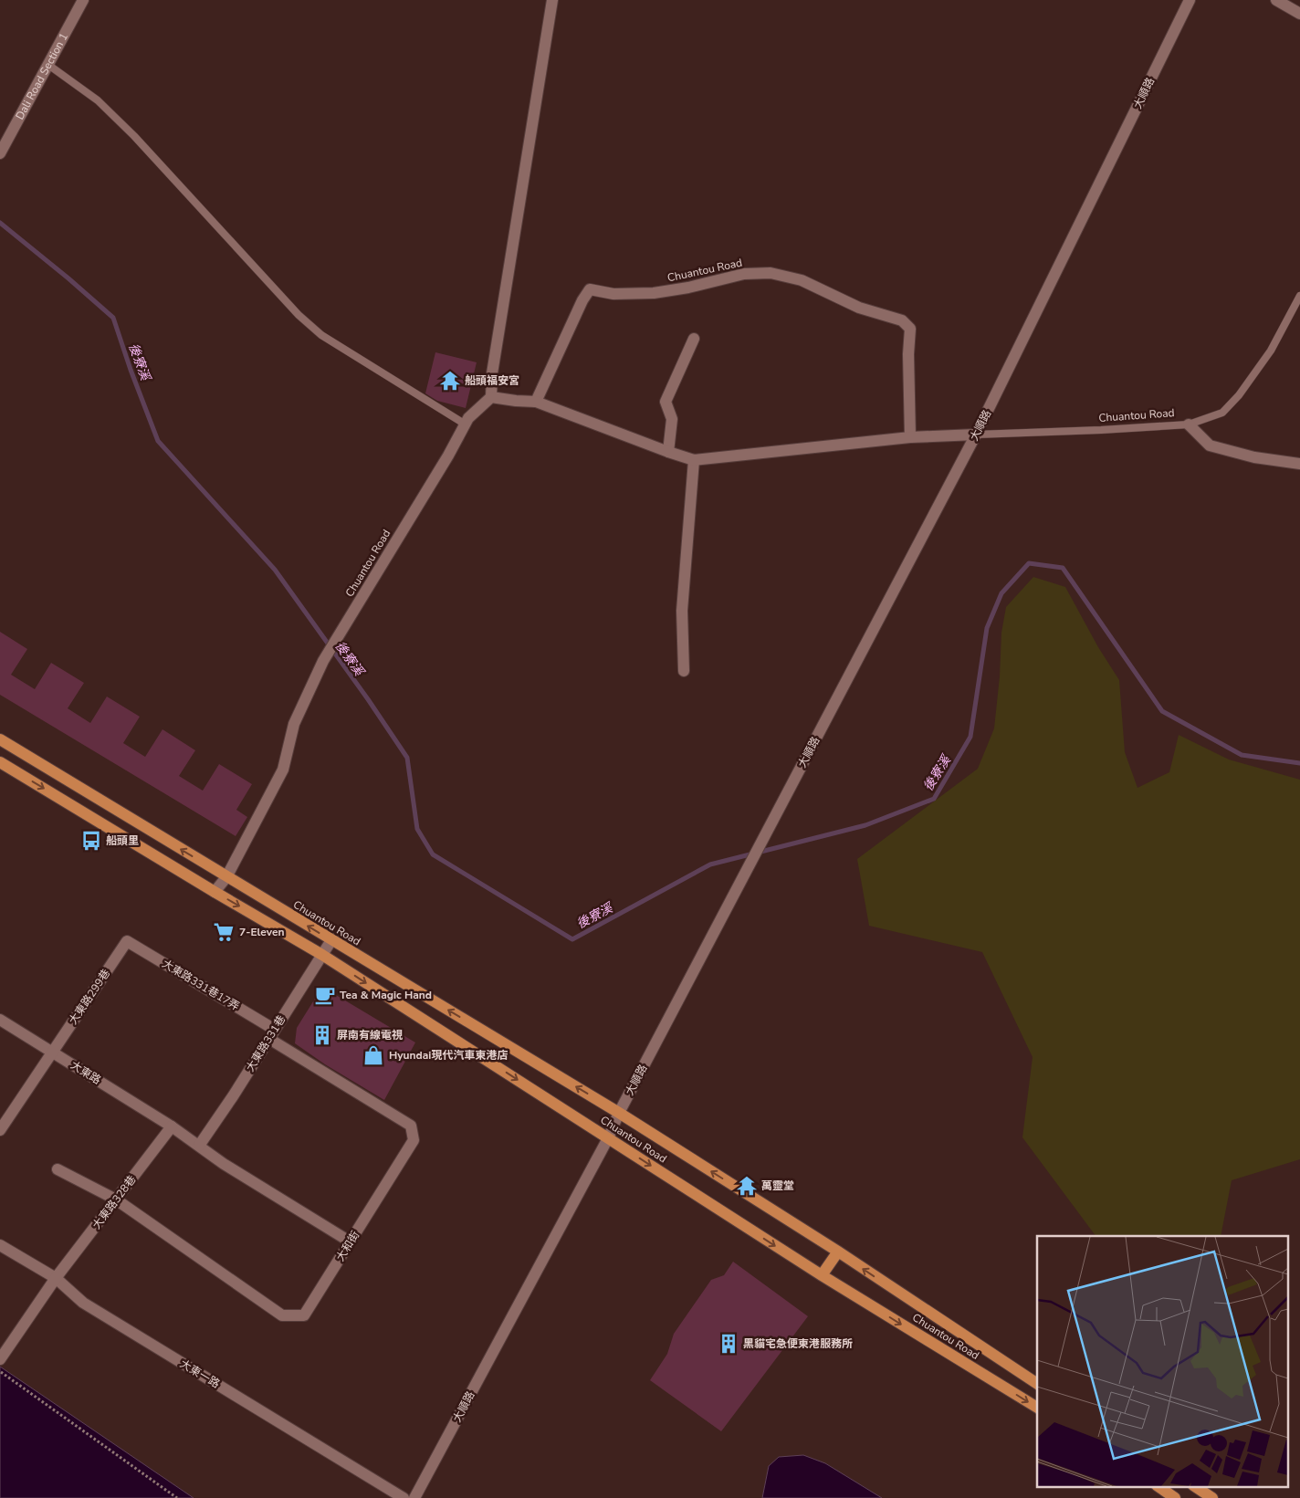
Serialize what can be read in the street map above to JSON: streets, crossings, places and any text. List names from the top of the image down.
{
  "streets": {
    "main road": ["Chuantou Road"],
    "street": [
      "Dali Road Section 1",
      "大順路",
      "大東路331巷17弄",
      "大東路299巷",
      "大東路331巷",
      "大東路",
      "大東路328巷",
      "大和街",
      "大東一路"
    ]
  },
  "crossings": [
    ["大順路", "Chuantou Road"],
    ["Chuantou Road", "大東路331巷"],
    ["大東路331巷17弄", "大東路299巷"],
    ["大東路331巷17弄", "大東路331巷"],
    ["大東路331巷17弄", "大和街"],
    ["大東路299巷", "大東路"],
    ["大東路331巷", "大東路"],
    ["大東路331巷", "大和街"],
    ["大東路", "大東路328巷"],
    ["大東路", "大和街"],
    ["大東路328巷", "大和街"],
    ["大東路328巷", "大東一路"]
  ],
  "water": ["後寮溪"],
  "places": {
    "temple": ["船頭福安宮", "萬靈堂"],
    "bus stop": ["船頭里"],
    "supermarket": ["7-Eleven"],
    "cafe": ["Tea & Magic Hand"],
    "building": ["屏南有線電視", "黑貓宅急便東港服務所"],
    "shop": ["Hyundai現代汽車東港店"]
  }
}
